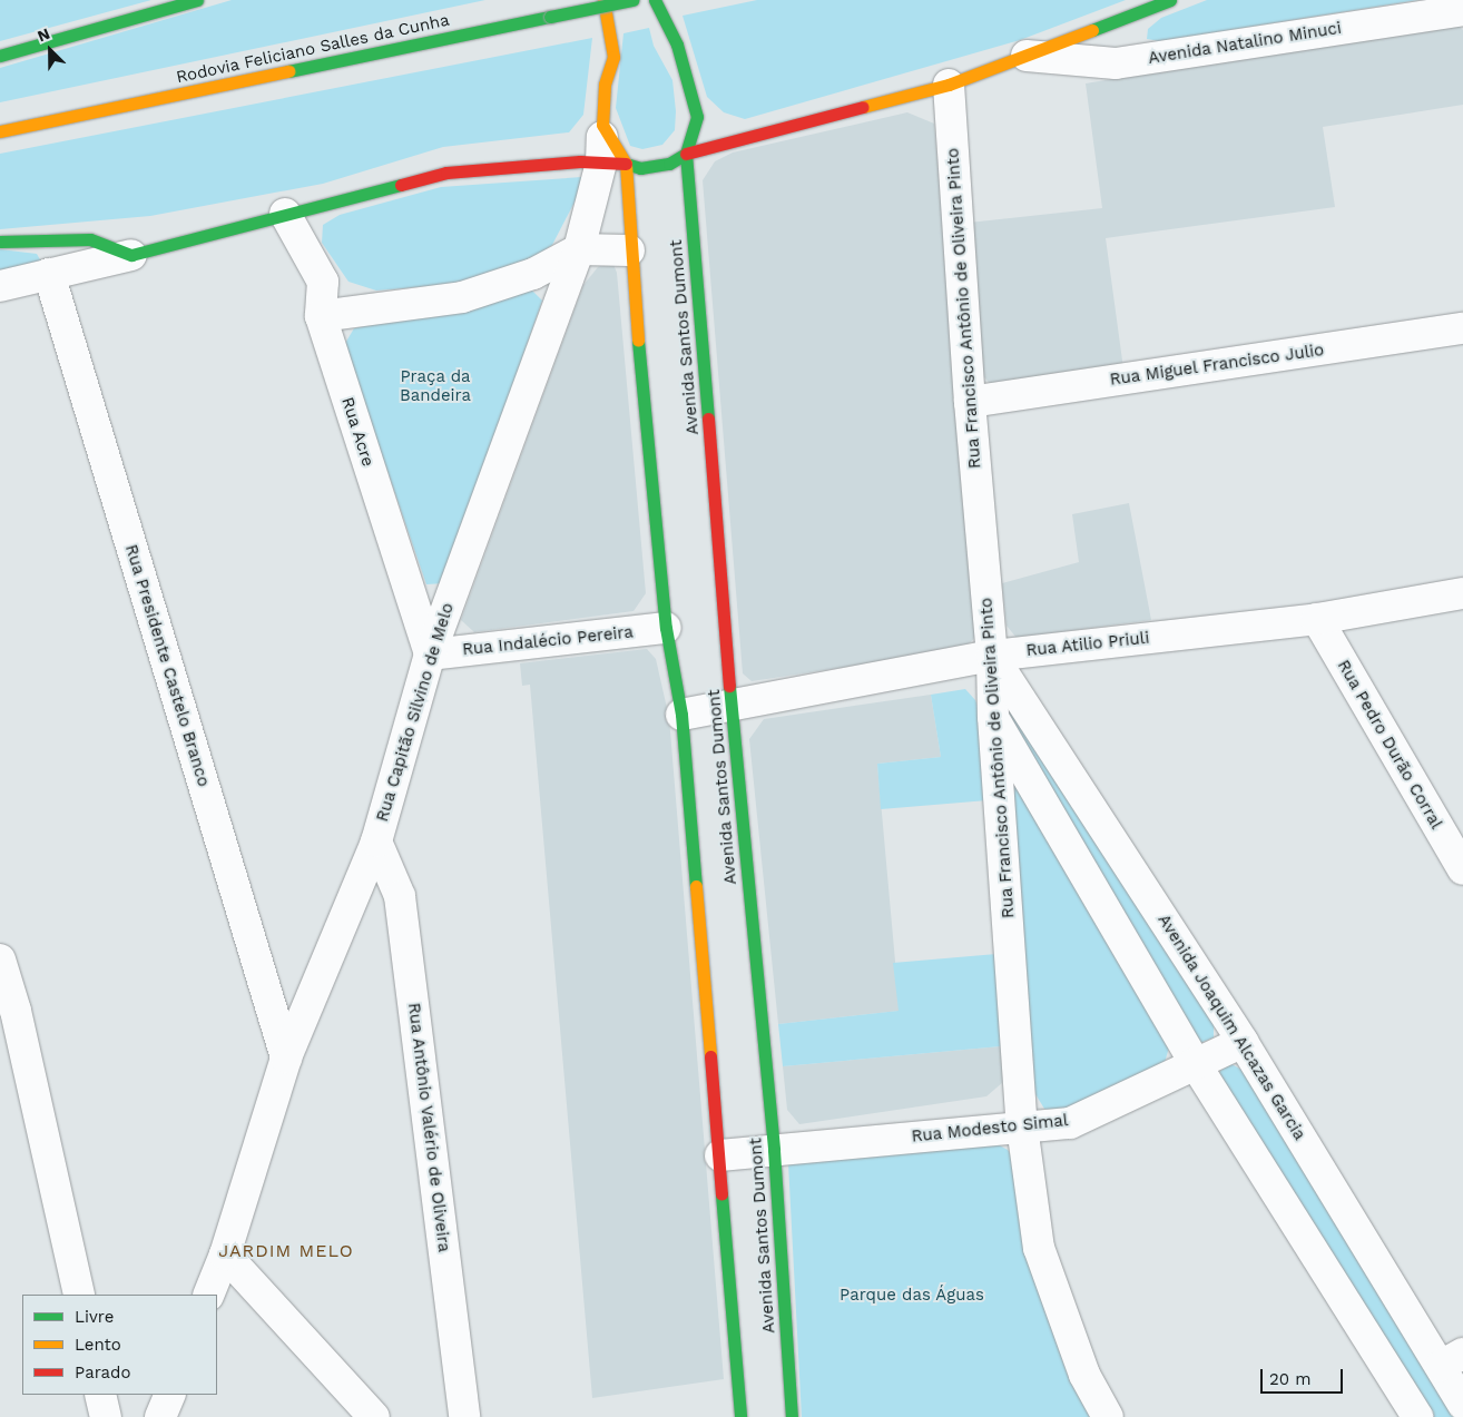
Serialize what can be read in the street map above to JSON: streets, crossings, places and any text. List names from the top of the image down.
{
  "streets": {
    "street": [
      "Avenida Natalino Minuci",
      "Rodovia Feliciano Salles da Cunha",
      "Rua Francisco Antônio de Oliveira Pinto",
      "Avenida Santos Dumont",
      "Rua Miguel Francisco Julio",
      "Rua Acre",
      "Rua Indalécio Pereira",
      "Rua Atilio Priuli",
      "Rua Presidente Castelo Branco",
      "Rua Capitão Silvino de Melo",
      "Rua Pedro Durão Corral",
      "Avenida Joaquim Alcazas Garcia",
      "Rua Antônio Valério de Oliveira",
      "Rua Modesto Simal"
    ]
  },
  "crossings": [
    ["Rua Francisco Antônio de Oliveira Pinto", "Rua Miguel Francisco Julio"],
    ["Rua Francisco Antônio de Oliveira Pinto", "Rua Atilio Priuli"],
    ["Rua Francisco Antônio de Oliveira Pinto", "Avenida Joaquim Alcazas Garcia"],
    ["Rua Francisco Antônio de Oliveira Pinto", "Rua Modesto Simal"],
    ["Avenida Santos Dumont", "Rua Indalécio Pereira"],
    ["Avenida Santos Dumont", "Rua Atilio Priuli"],
    ["Avenida Santos Dumont", "Rua Capitão Silvino de Melo"],
    ["Avenida Santos Dumont", "Rua Modesto Simal"],
    ["Rua Acre", "Rua Indalécio Pereira"],
    ["Rua Acre", "Rua Capitão Silvino de Melo"],
    ["Rua Indalécio Pereira", "Rua Capitão Silvino de Melo"],
    ["Rua Atilio Priuli", "Rua Pedro Durão Corral"],
    ["Rua Atilio Priuli", "Avenida Joaquim Alcazas Garcia"],
    ["Rua Presidente Castelo Branco", "Rua Capitão Silvino de Melo"],
    ["Rua Capitão Silvino de Melo", "Rua Antônio Valério de Oliveira"],
    ["Avenida Joaquim Alcazas Garcia", "Rua Modesto Simal"]
  ],
  "districts": ["JARDIM MELO"],
  "parks": ["Praça da Bandeira", "Parque das Águas"],
  "legend": ["Livre", "Lento", "Parado"],
  "scale_bar": "20 m",
  "north": "top left"
}
